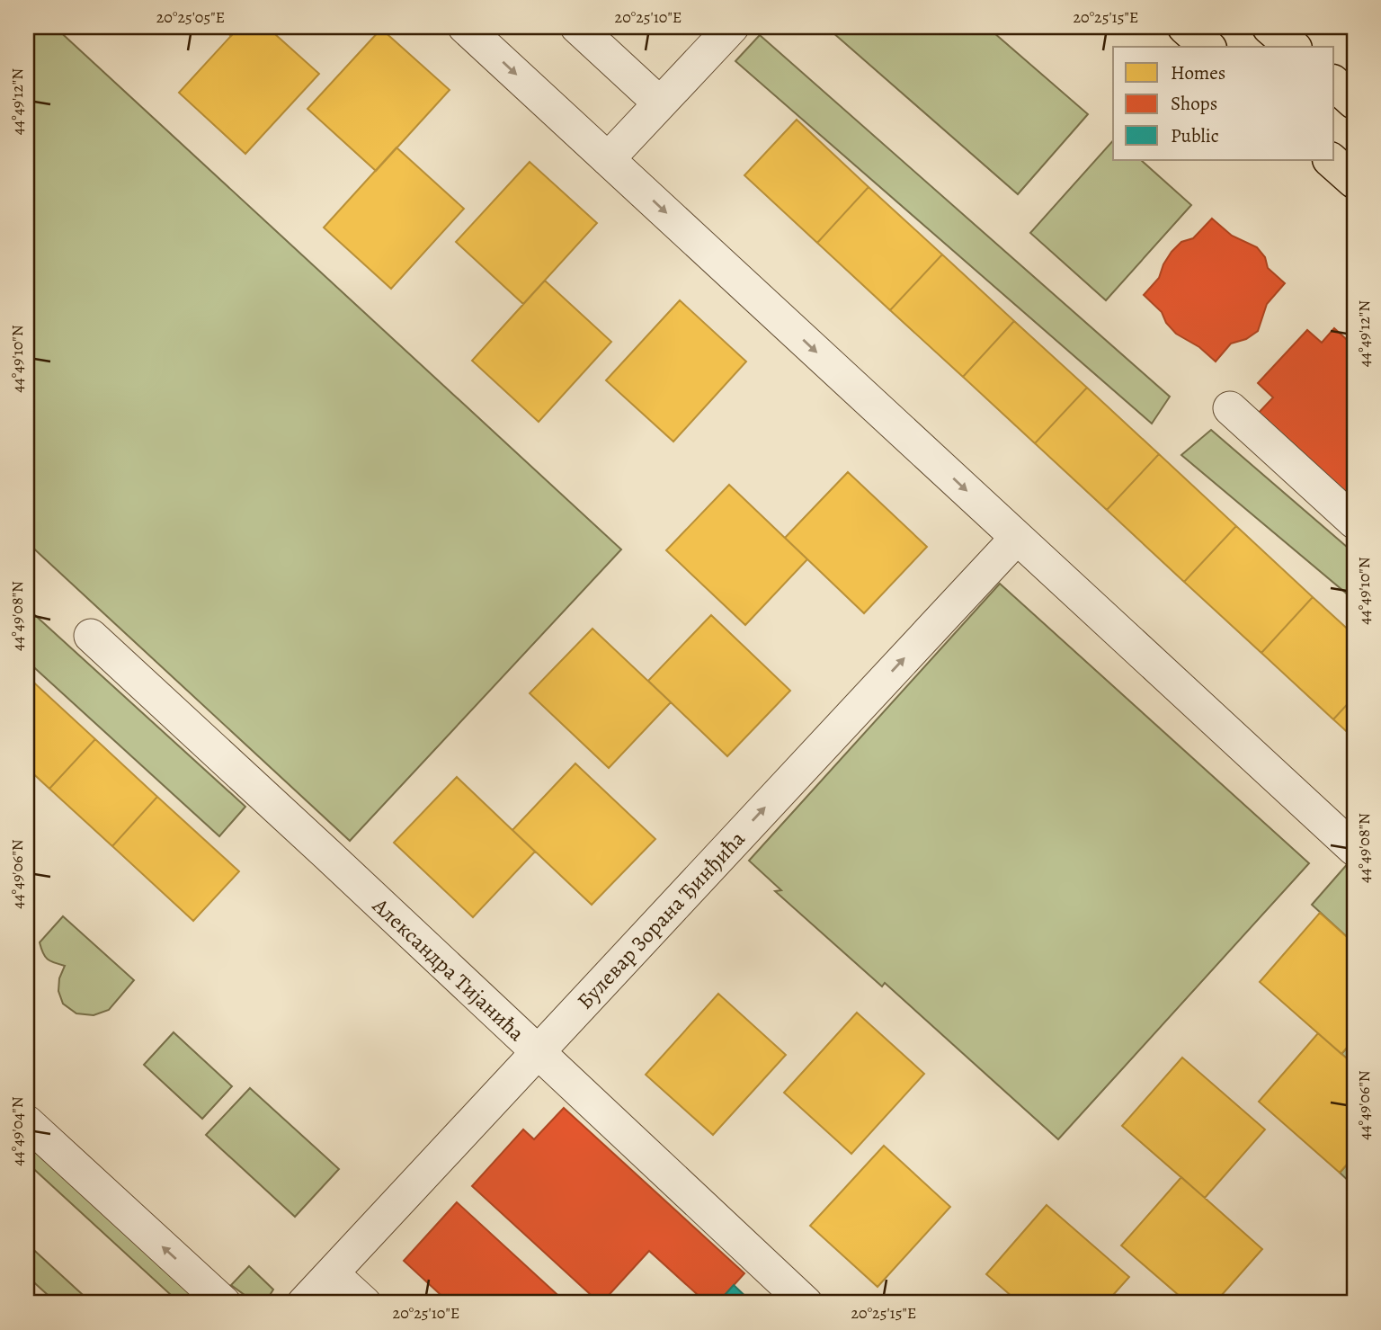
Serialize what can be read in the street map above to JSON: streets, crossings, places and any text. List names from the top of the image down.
{
  "streets": {
    "street": ["Булевар Зорана Ђинђића", "Александра Тијанића"]
  },
  "crossings": [
    ["Булевар Зорана Ђинђића", "Александра Тијанића"]
  ],
  "one_way": ["Булевар Зорана Ђинђића"],
  "legend": ["Homes", "Shops", "Public"],
  "coordinates": [
    "20°25'05\"E",
    "20°25'10\"E",
    "20°25'15\"E",
    "44°49'12\"N",
    "44°49'10\"N",
    "44°49'08\"N",
    "44°49'06\"N",
    "44°49'04\"N"
  ]
}
